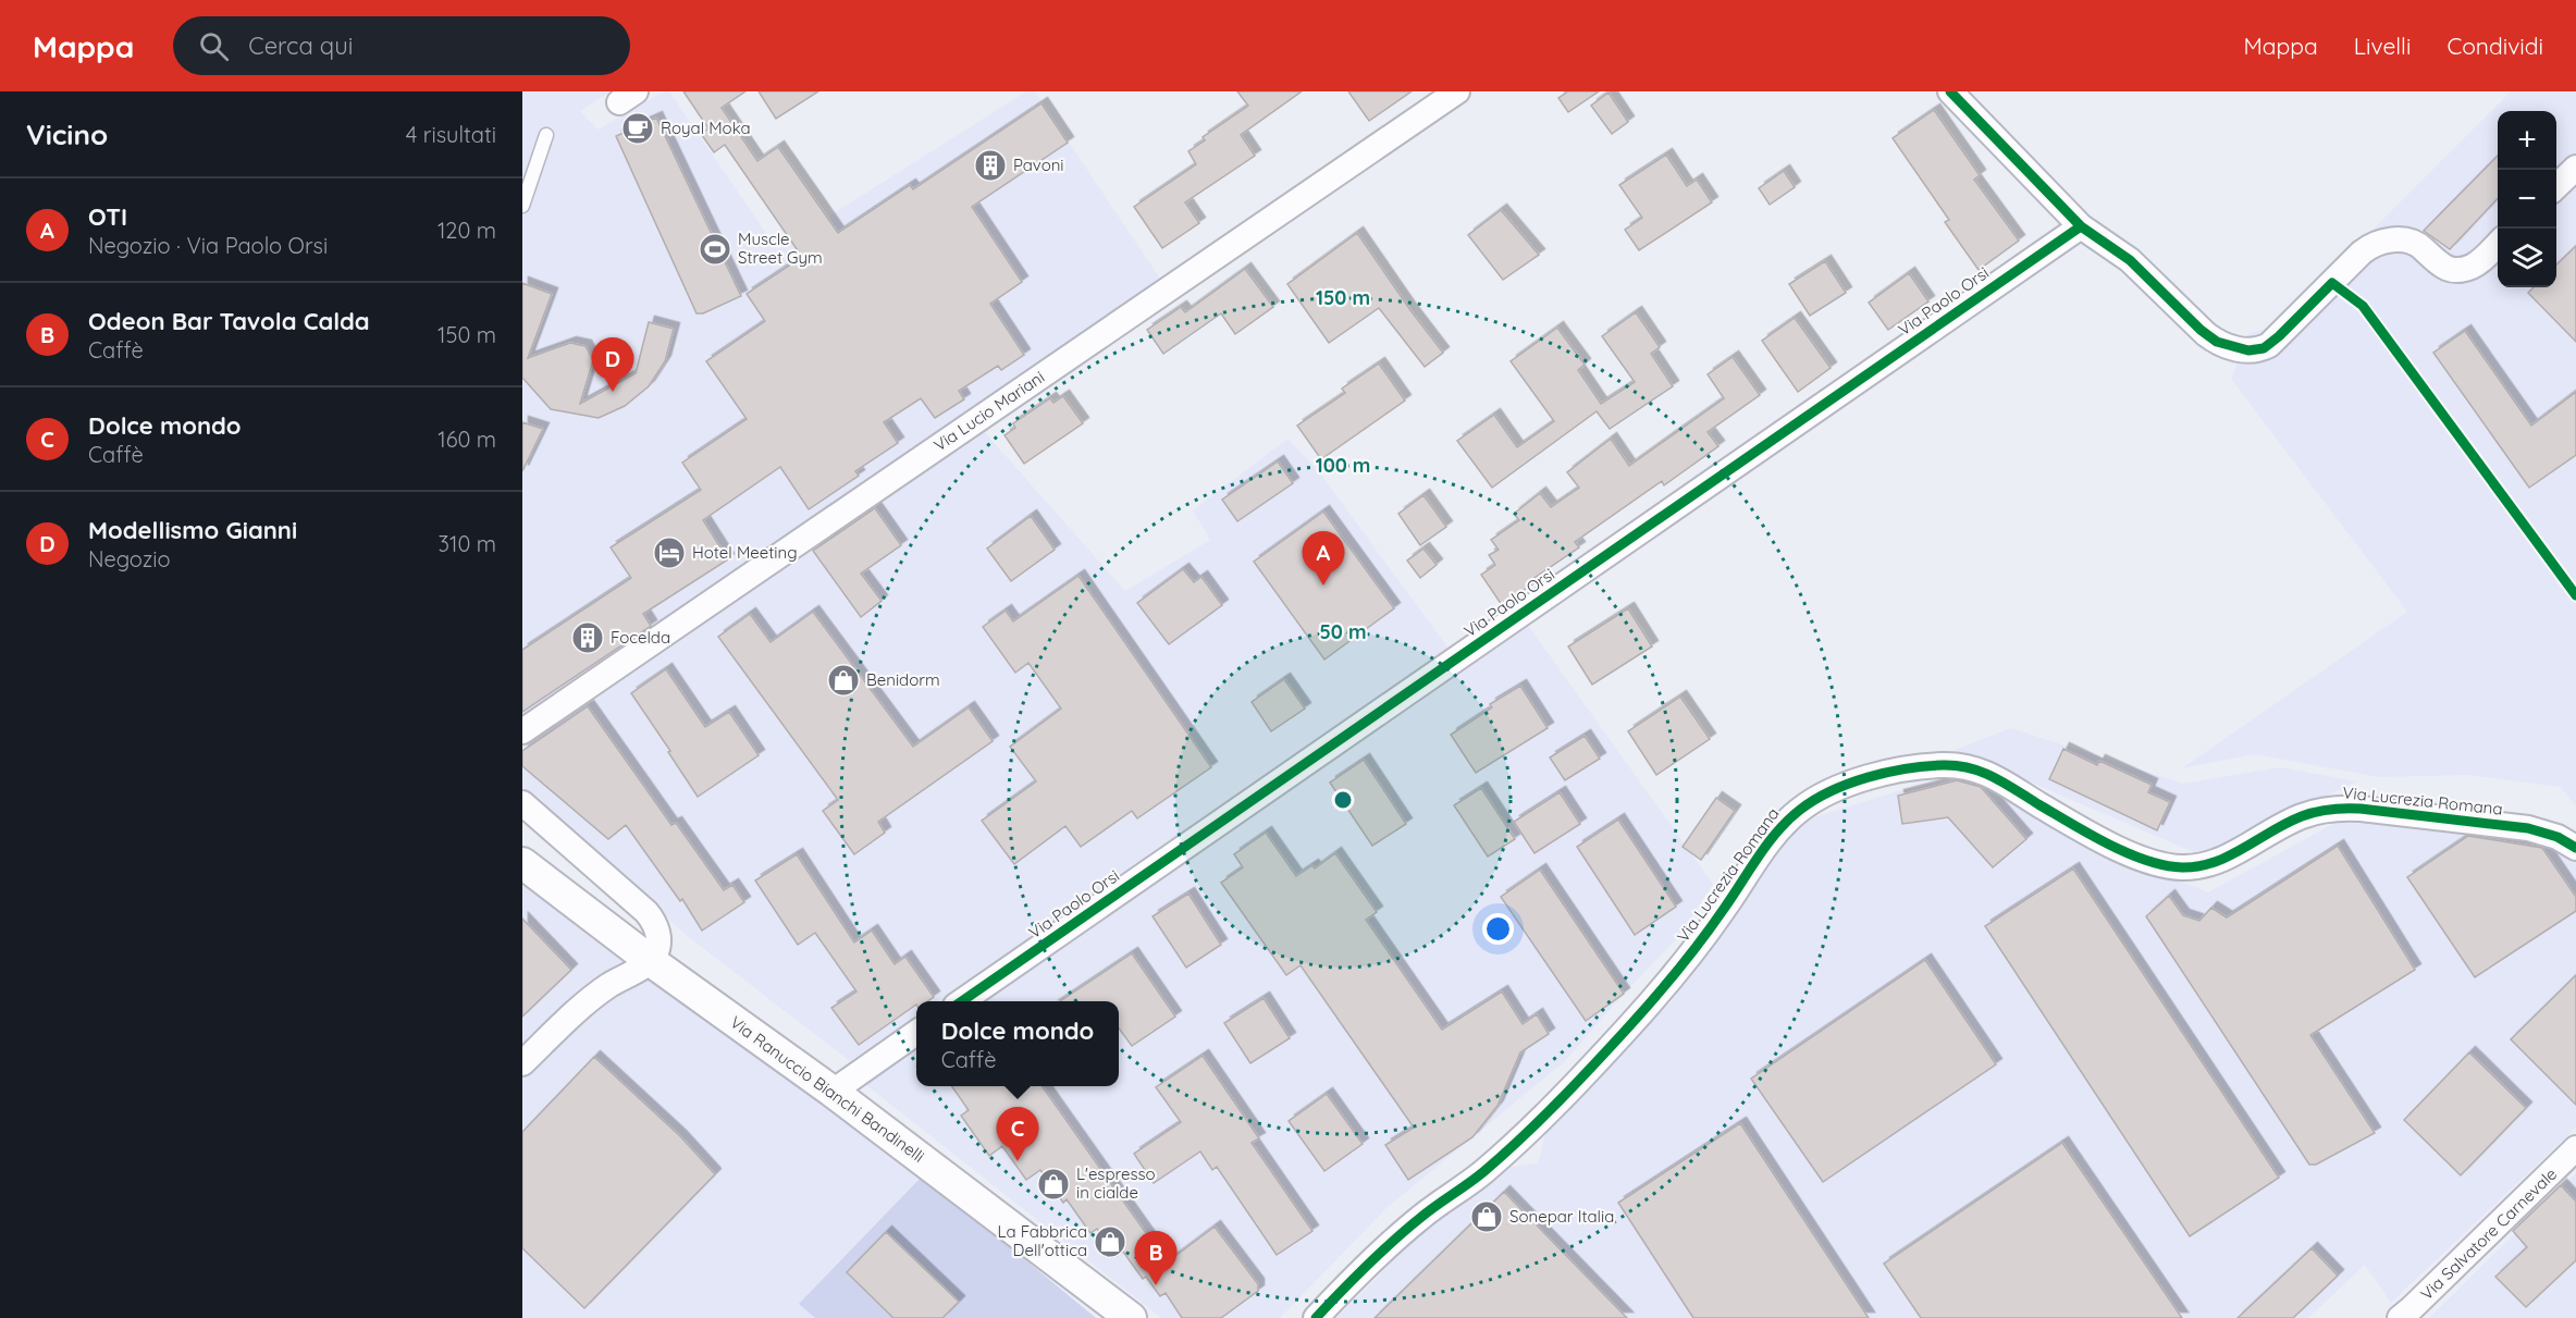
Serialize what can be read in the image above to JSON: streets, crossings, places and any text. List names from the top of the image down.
{
  "streets": {
    "street": [
      "Via Paolo Orsi",
      "Via Lucio Mariani",
      "Via Lucrezia Romana",
      "Via Ranuccio Bianchi Bandinelli",
      "Via Salvatore Carnevale"
    ]
  },
  "places": {
    "cafe": ["Royal Moka"],
    "building": ["Pavoni", "Focelda"],
    "sports": ["Muscle Street Gym"],
    "hotel": ["Hotel Meeting"],
    "shop": [
      "Benidorm",
      "L'espresso in cialde",
      "Sonepar Italia",
      "La Fabbrica Dell'ottica"
    ]
  },
  "page": {
    "header": "Mappa",
    "search": "Cerca qui",
    "nav": ["Mappa", "Livelli", "Condividi"],
    "heading": ["Vicino", "4 risultati"],
    "map_buttons": ["+", "−"],
    "list": [
      {
        "mark": "A",
        "name": "OTI",
        "note": "Negozio · Via Paolo Orsi",
        "value": "120 m"
      },
      {
        "mark": "B",
        "name": "Odeon Bar Tavola Calda",
        "note": "Caffè",
        "value": "150 m"
      },
      {
        "mark": "C",
        "name": "Dolce mondo",
        "note": "Caffè",
        "value": "160 m"
      },
      {
        "mark": "D",
        "name": "Modellismo Gianni",
        "note": "Negozio",
        "value": "310 m"
      }
    ],
    "pins": [
      "D",
      "A",
      "C",
      "B"
    ],
    "popup": ["Dolce mondo", "Caffè"]
  },
  "rings": ["150 m", "100 m", "50 m"]
}
